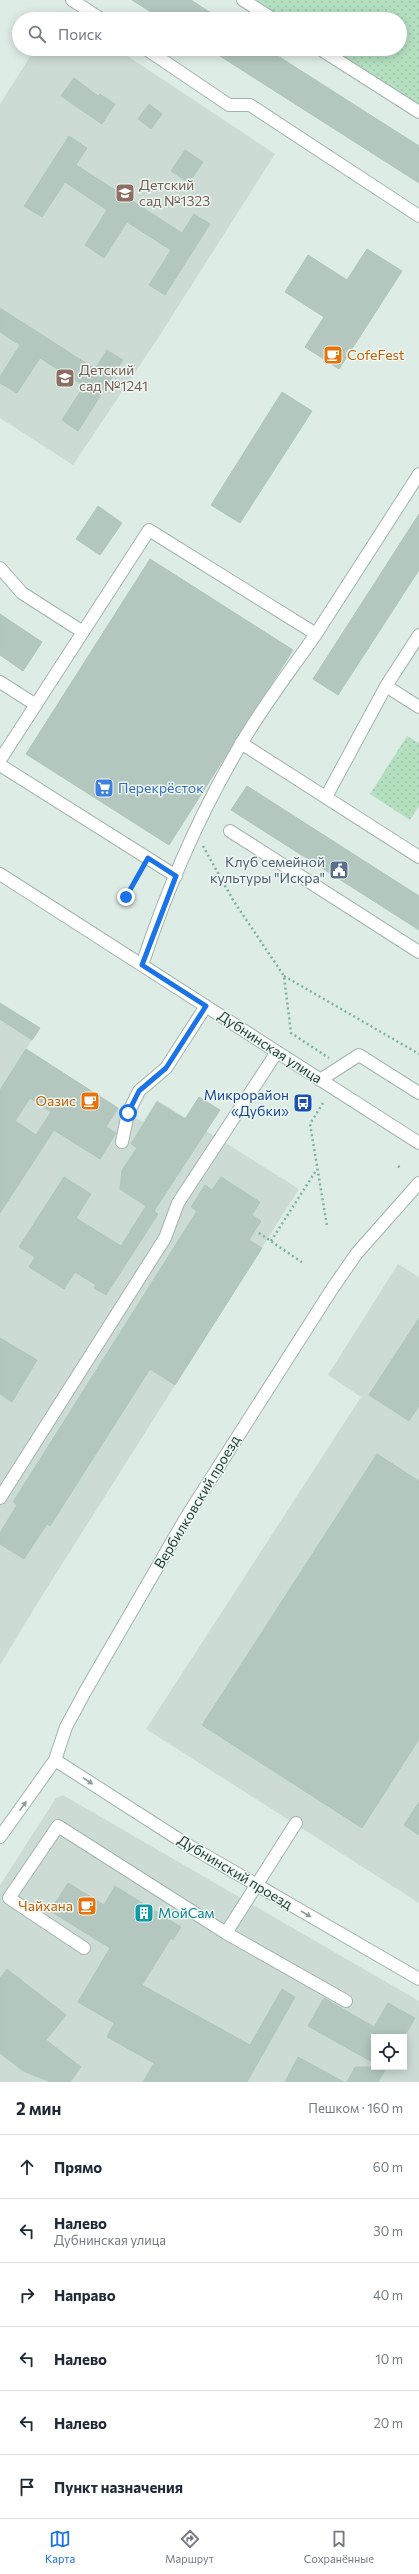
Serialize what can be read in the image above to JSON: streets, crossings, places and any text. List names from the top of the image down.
{
  "streets": {
    "street": ["Дубнинская улица", "Вербилковский проезд", "Дубнинский проезд"]
  },
  "crossings": [
    ["Вербилковский проезд", "Дубнинский проезд"]
  ],
  "places": {
    "school or university": ["Детский сад №1323", "Детский сад №1241"],
    "cafe": ["CofeFest", "Оазис", "Чайхана"],
    "supermarket": ["Перекрёсток"],
    "public building": ["Клуб семейной культуры \"Искра\""],
    "bus stop": ["Микрорайон «Дубки»"],
    "building": ["МойСам"]
  },
  "page": {
    "search": "Поиск",
    "heading": ["2 мин", "Пешком · 160 m"],
    "list": [
      ["Прямо", "60 m"],
      ["Налево", "Дубнинская улица", "30 m"],
      ["Направо", "40 m"],
      ["Налево", "10 m"],
      ["Налево", "20 m"],
      "Пункт назначения"
    ],
    "nav": ["Карта", "Маршрут", "Сохранённые"]
  }
}
